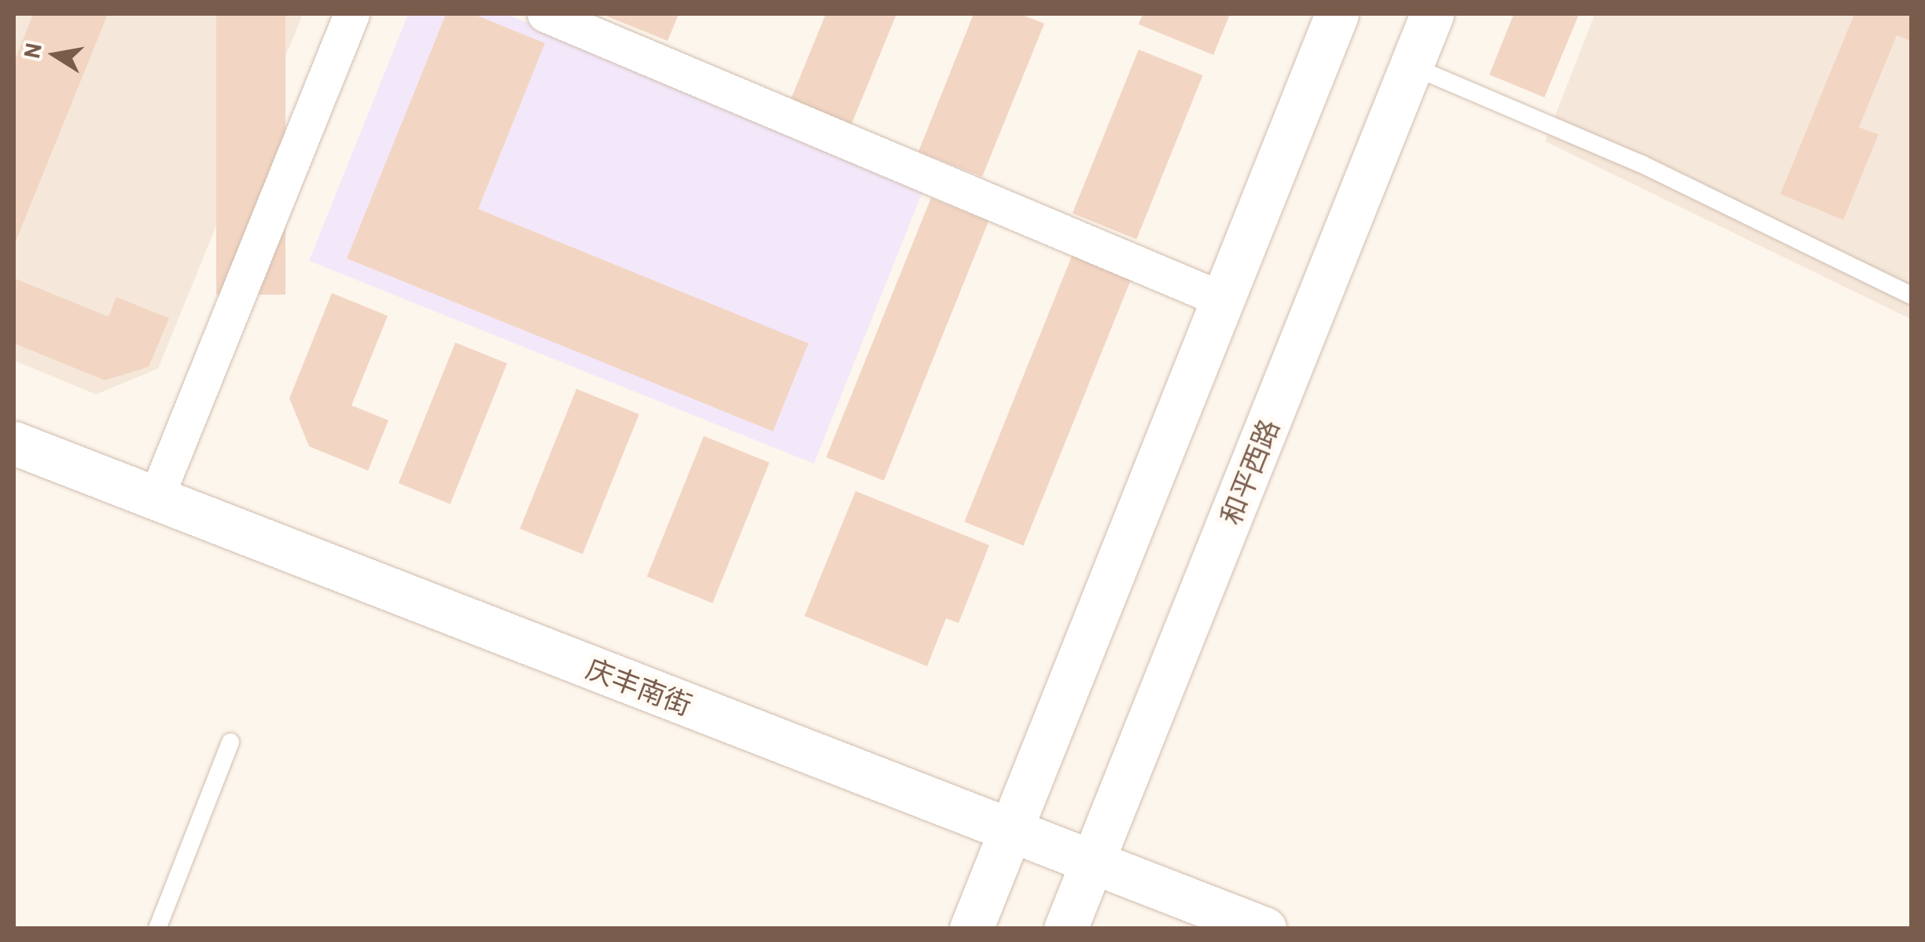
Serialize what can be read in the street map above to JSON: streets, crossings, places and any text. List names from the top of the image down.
{
  "streets": {
    "main road": ["和平西路", "庆丰南街"]
  },
  "crossings": [
    ["和平西路", "庆丰南街"]
  ],
  "north": "left"
}
